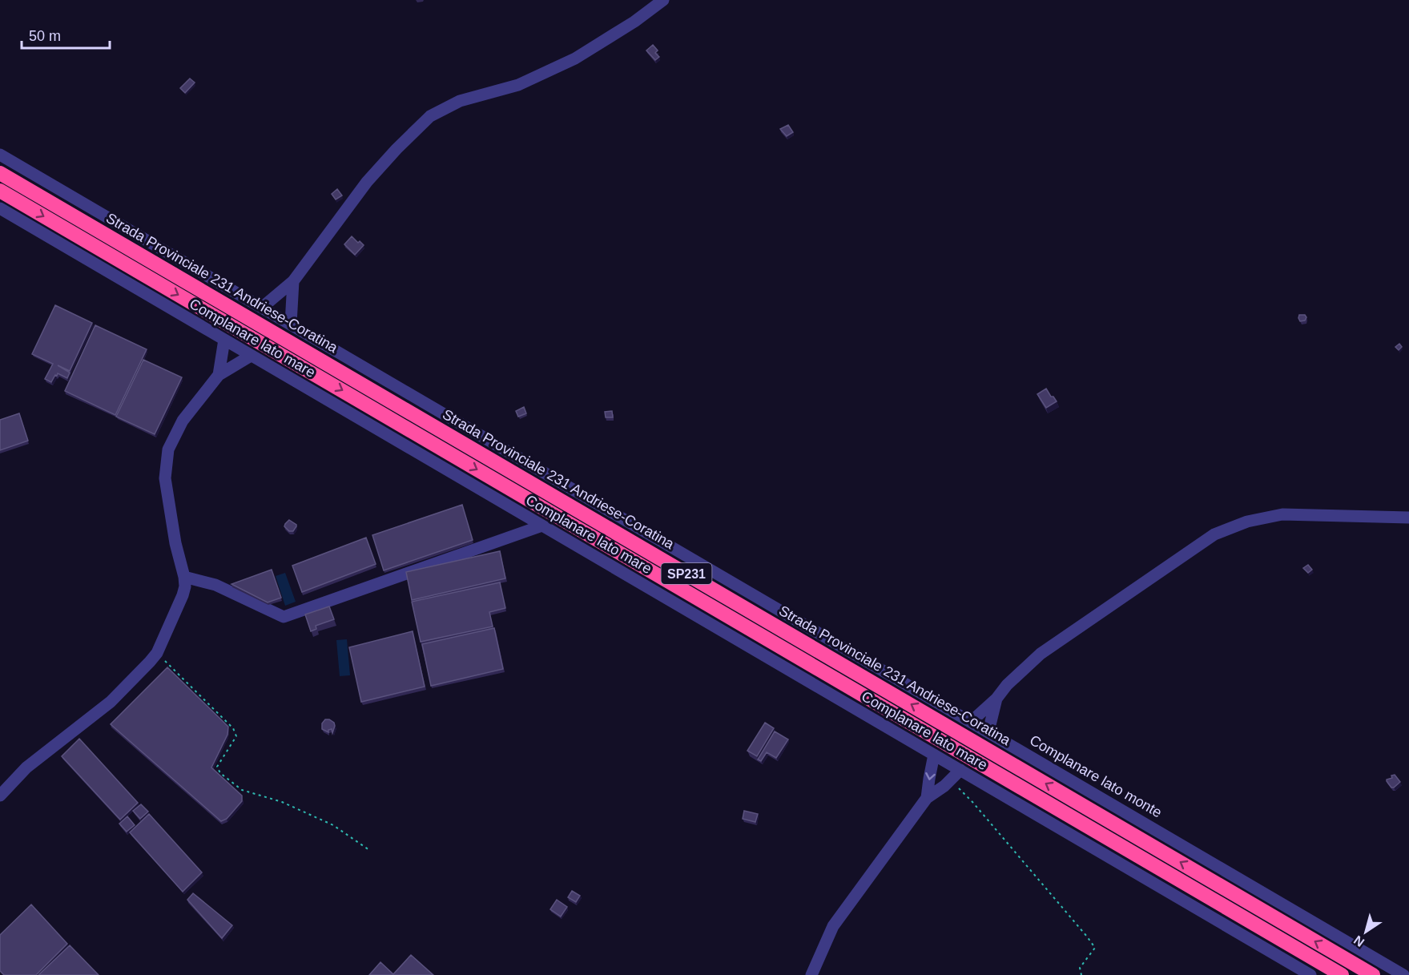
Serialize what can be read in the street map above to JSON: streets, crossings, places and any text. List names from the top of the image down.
{
  "streets": {
    "highway": ["Strada Provinciale 231 Andriese-Coratina", "SP231"],
    "street": ["Complanare lato mare", "Complanare lato monte"]
  },
  "scale_bar": "50 m",
  "north": "bottom left"
}
